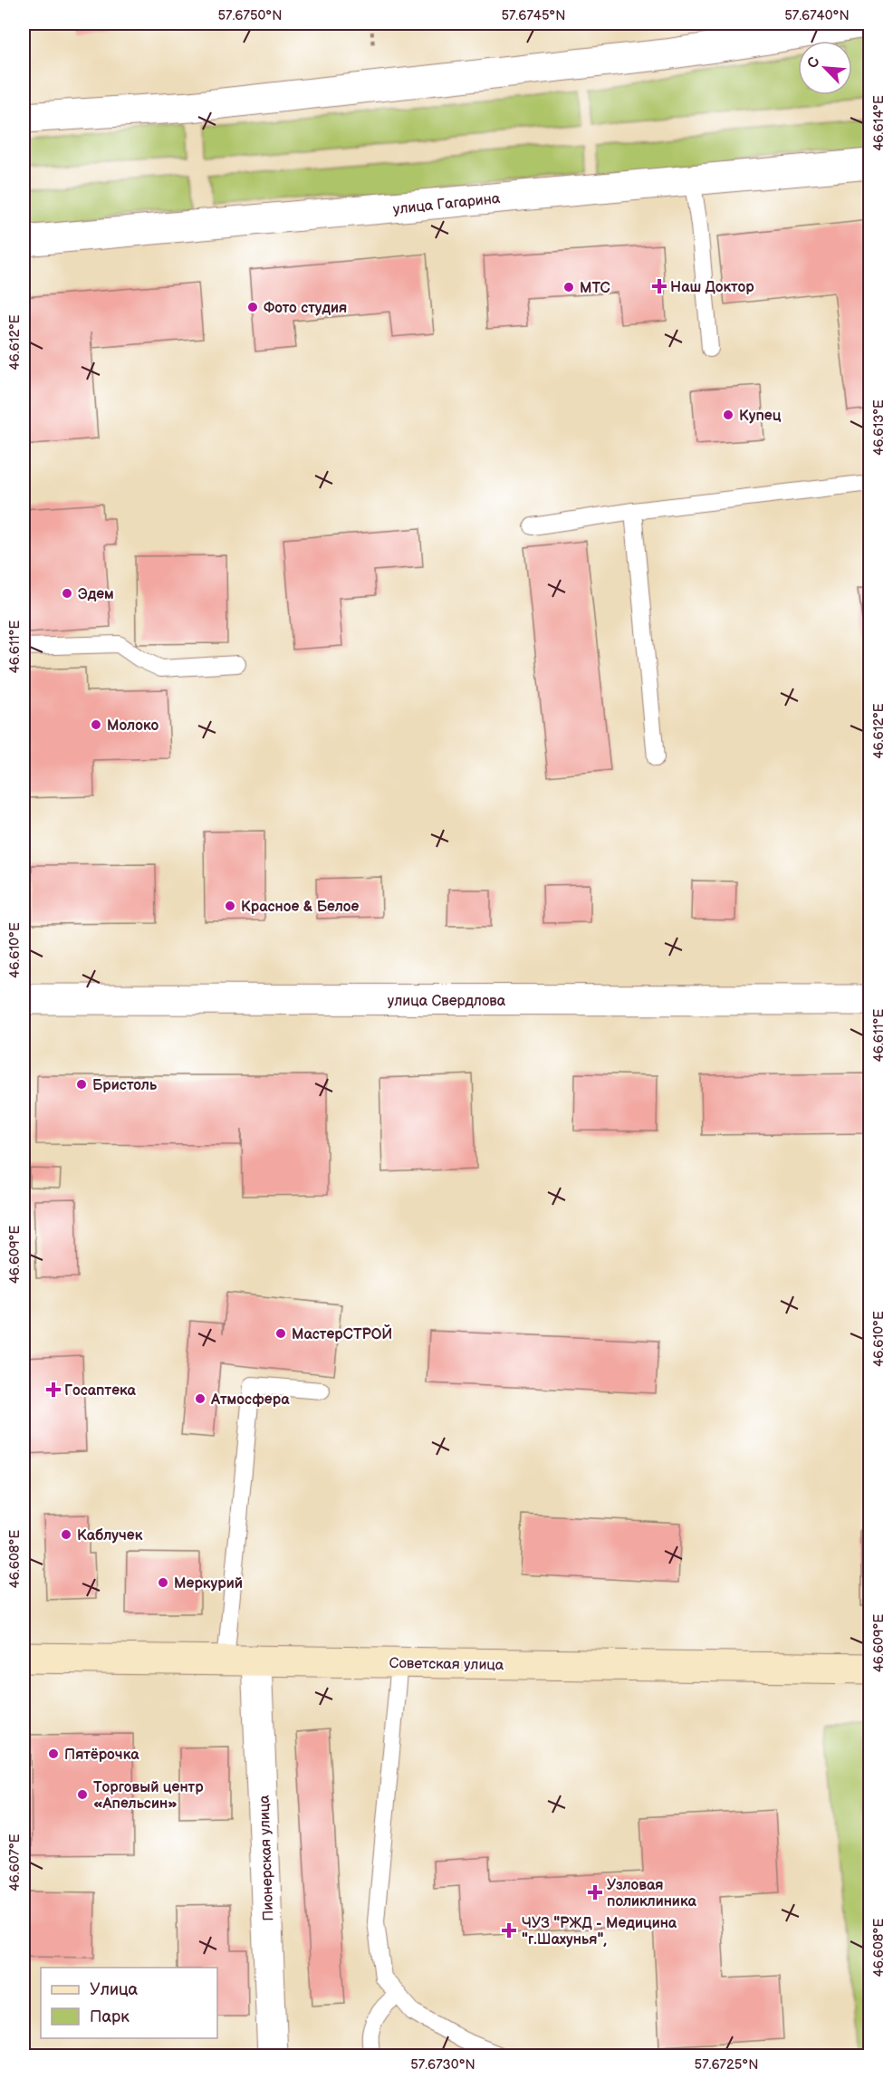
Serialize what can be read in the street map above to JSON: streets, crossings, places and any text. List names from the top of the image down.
{
  "streets": {
    "street": [
      "улица Гагарина",
      "улица Свердлова",
      "Советская улица",
      "Пионерская улица"
    ]
  },
  "crossings": [
    ["Советская улица", "Пионерская улица"]
  ],
  "places": {
    "health": [
      "Наш Доктор",
      "Госаптека",
      "Узловая поликлиника",
      "ЧУЗ \"РЖД - Медицина \"г.Шахунья\","
    ],
    "other": [
      "МТС",
      "Фото студия",
      "Купец",
      "Эдем",
      "Молоко",
      "Красное & Белое",
      "Бристоль",
      "МастерСТРОЙ",
      "Атмосфера",
      "Каблучек",
      "Меркурий",
      "Пятёрочка",
      "Торговый центр «Апельсин»"
    ]
  },
  "legend": ["Улица", "Парк"],
  "north": "top left",
  "coordinates": [
    "57.6750°N",
    "57.6745°N",
    "57.6740°N",
    "46.614°E",
    "46.612°E",
    "46.613°E",
    "46.611°E",
    "46.610°E",
    "46.609°E",
    "46.608°E",
    "46.607°E",
    "57.6730°N",
    "57.6725°N"
  ]
}
